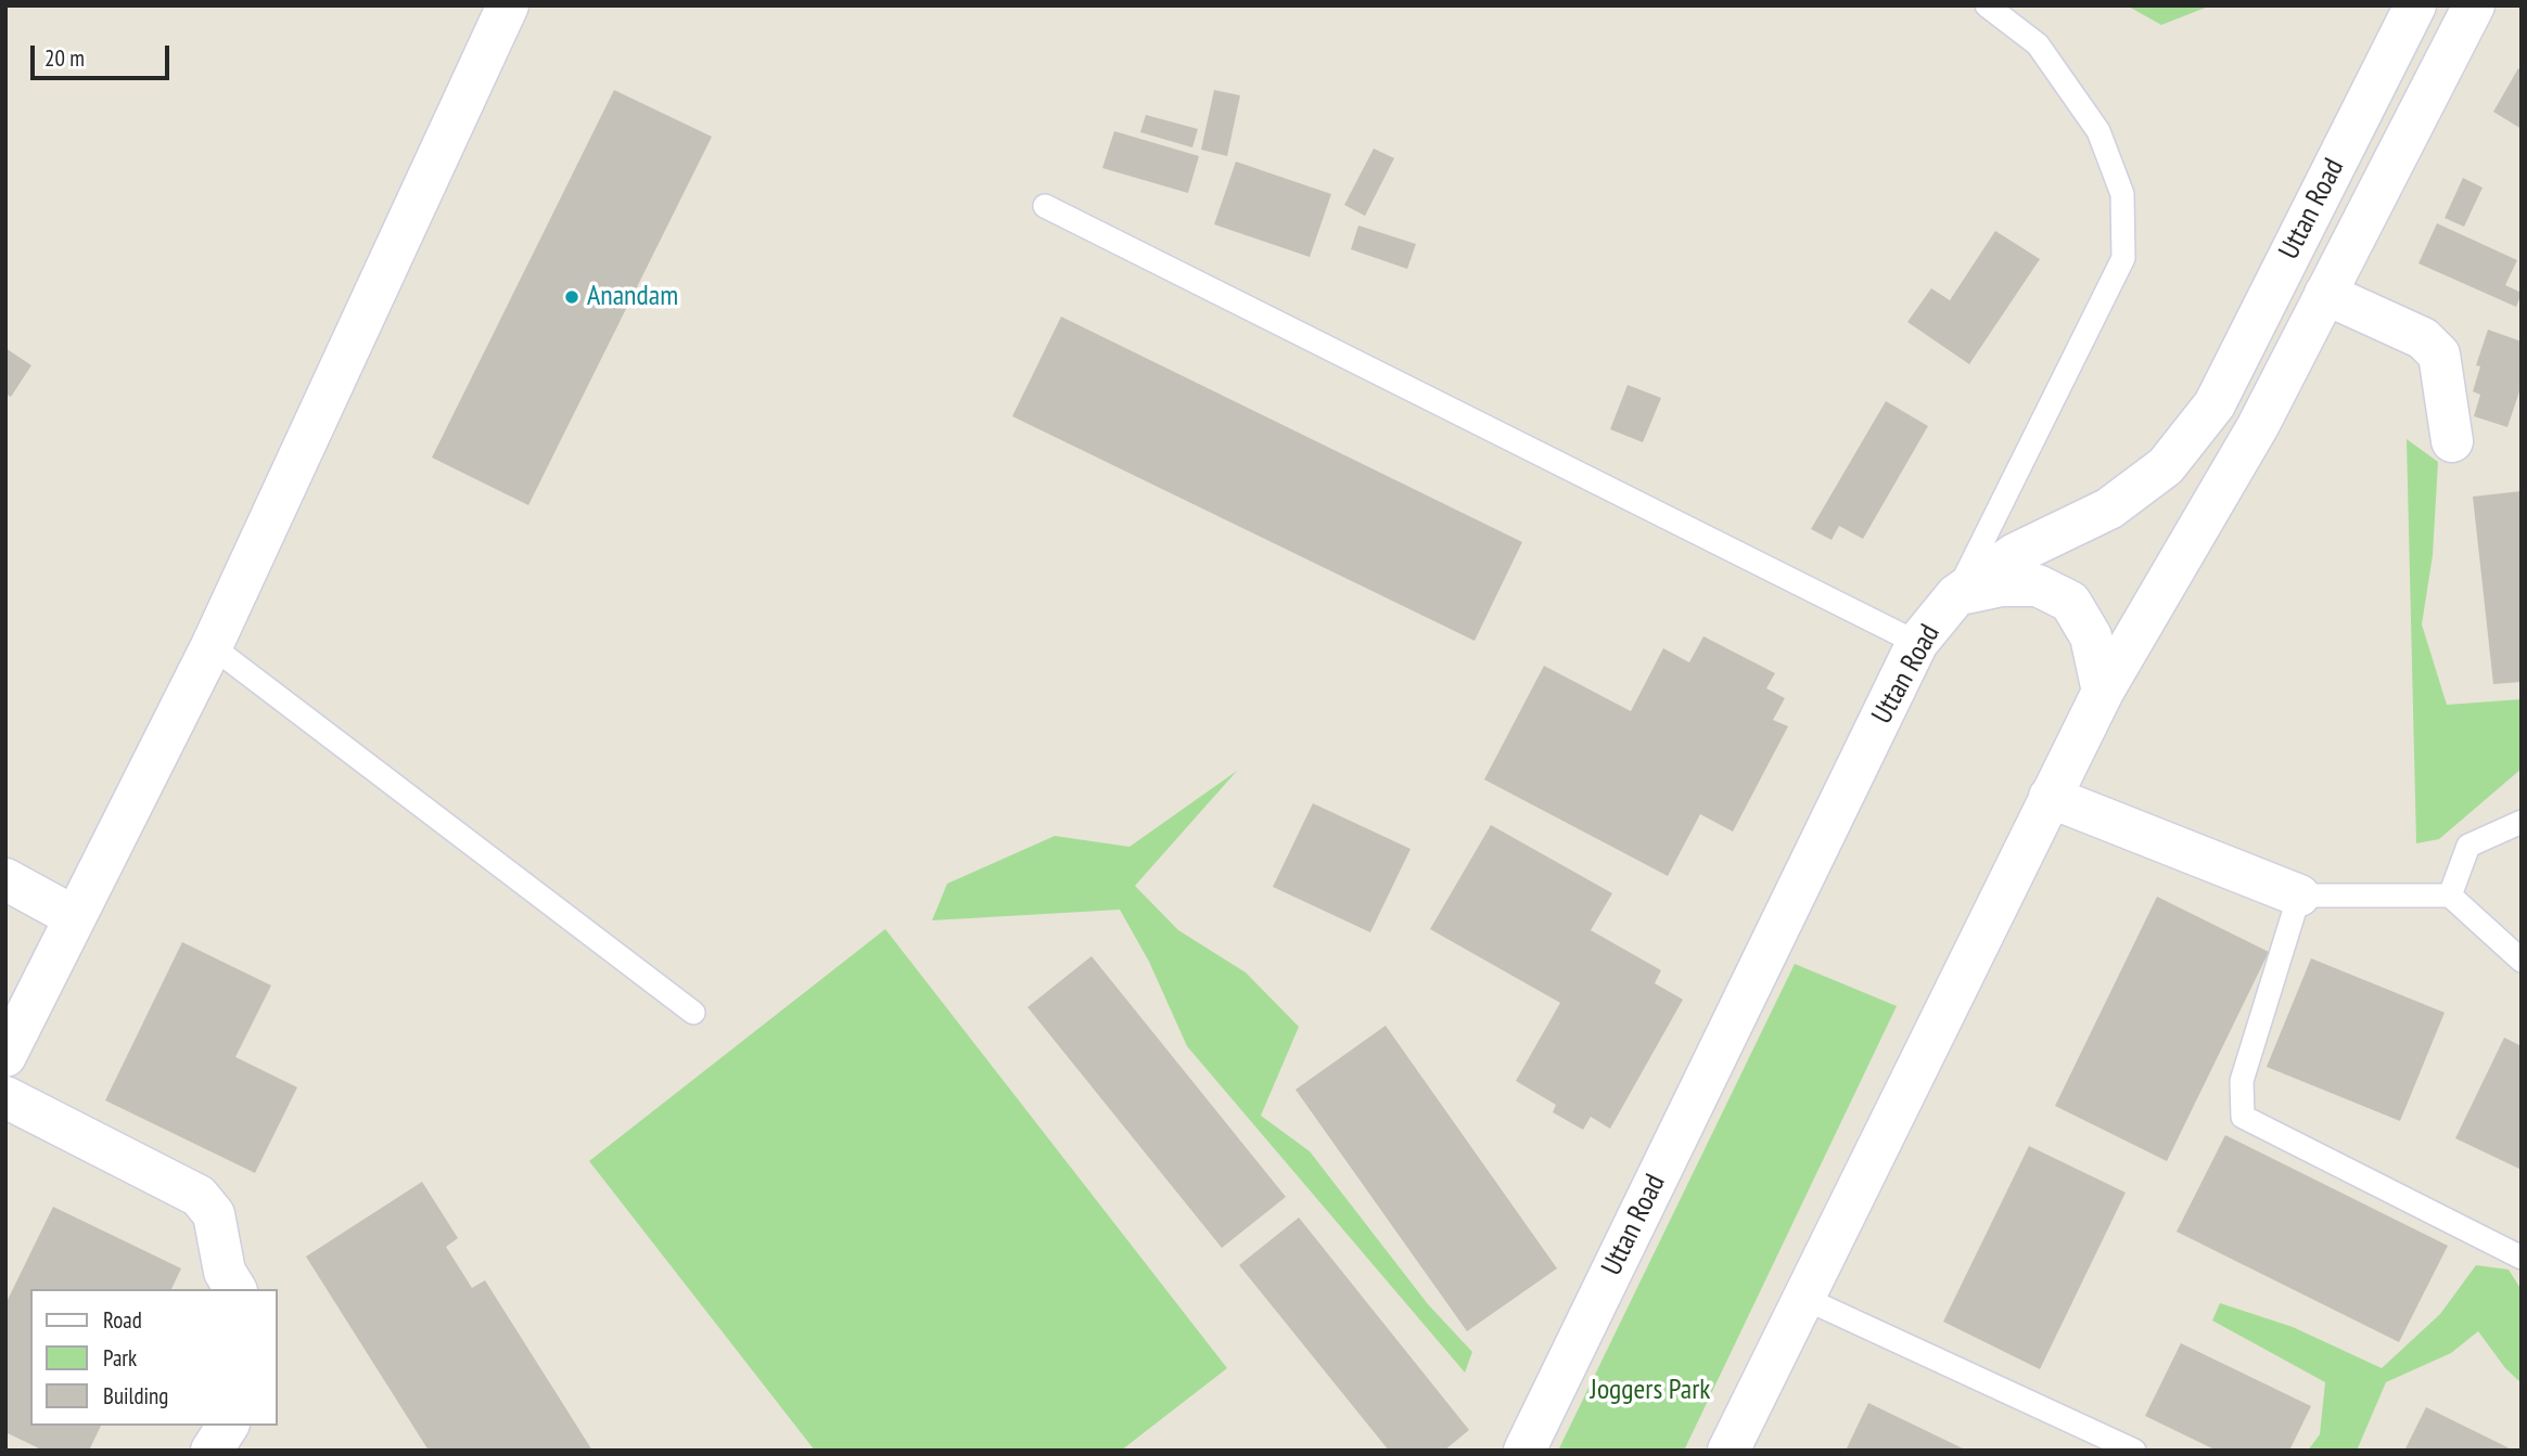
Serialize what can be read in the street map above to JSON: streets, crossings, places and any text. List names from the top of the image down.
{
  "streets": {
    "main road": ["Uttan Road"]
  },
  "parks": ["Joggers Park"],
  "places": ["Anandam"],
  "legend": ["Road", "Park", "Building"],
  "scale_bar": "20 m"
}
